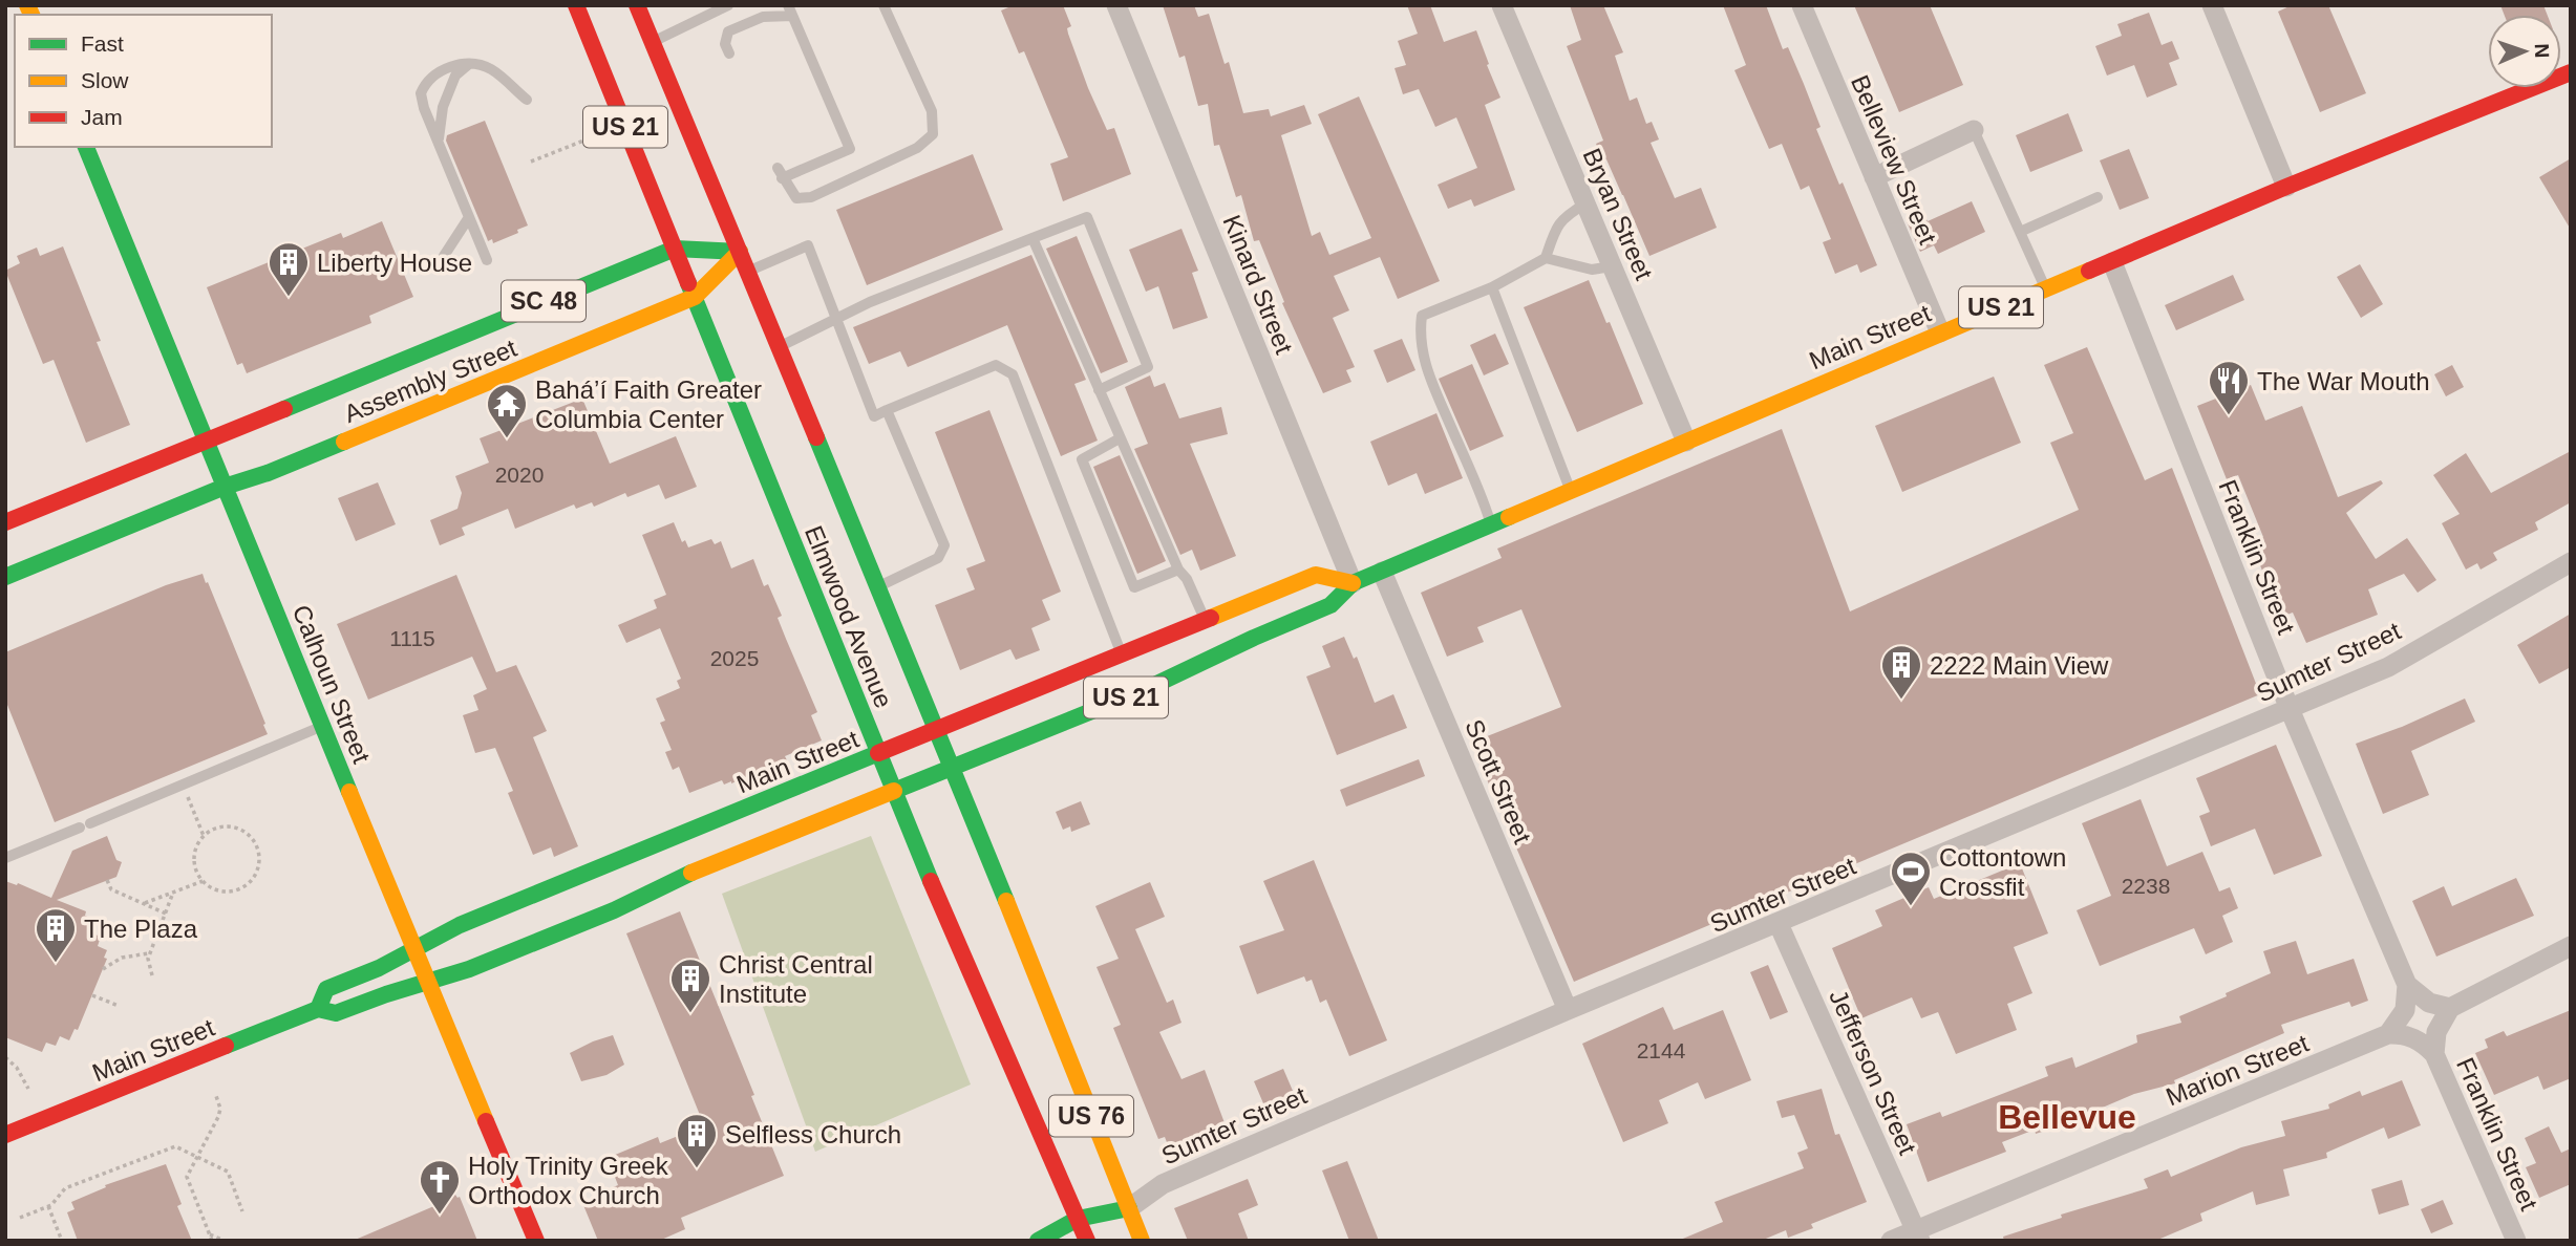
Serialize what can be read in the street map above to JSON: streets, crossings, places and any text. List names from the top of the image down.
{
  "streets": {
    "main road": [
      "US 21",
      "SC 48",
      "Main Street",
      "Assembly Street",
      "Elmwood Avenue",
      "Sumter Street",
      "Calhoun Street",
      "US 76"
    ],
    "street": [
      "Belleview Street",
      "Bryan Street",
      "Kinard Street",
      "Franklin Street",
      "Scott Street",
      "Marion Street",
      "Jefferson Street"
    ]
  },
  "crossings": [
    ["Belleview Street", "Main Street"],
    ["Bryan Street", "Main Street"],
    ["Kinard Street", "Main Street"],
    ["Main Street", "Franklin Street"],
    ["Main Street", "Elmwood Avenue"],
    ["Main Street", "Calhoun Street"],
    ["Main Street", "Scott Street"],
    ["Assembly Street", "Elmwood Avenue"],
    ["Assembly Street", "Calhoun Street"],
    ["Franklin Street", "Sumter Street"],
    ["Franklin Street", "Marion Street"],
    ["Elmwood Avenue", "Sumter Street"],
    ["Sumter Street", "Scott Street"],
    ["Sumter Street", "Jefferson Street"],
    ["Marion Street", "Jefferson Street"]
  ],
  "districts": ["Bellevue"],
  "places": {
    "building": [
      "Liberty House",
      "2222 Main View",
      "The Plaza",
      "Christ Central Institute",
      "Selfless Church"
    ],
    "restaurant": ["The War Mouth"],
    "temple": ["Bahá’í Faith Greater Columbia Center"],
    "sports": ["Cottontown Crossfit"],
    "church": ["Holy Trinity Greek Orthodox Church"]
  },
  "house_numbers": [
    "2020",
    "1115",
    "2025",
    "2238",
    "2144"
  ],
  "legend": ["Fast", "Slow", "Jam"],
  "north": "right"
}
